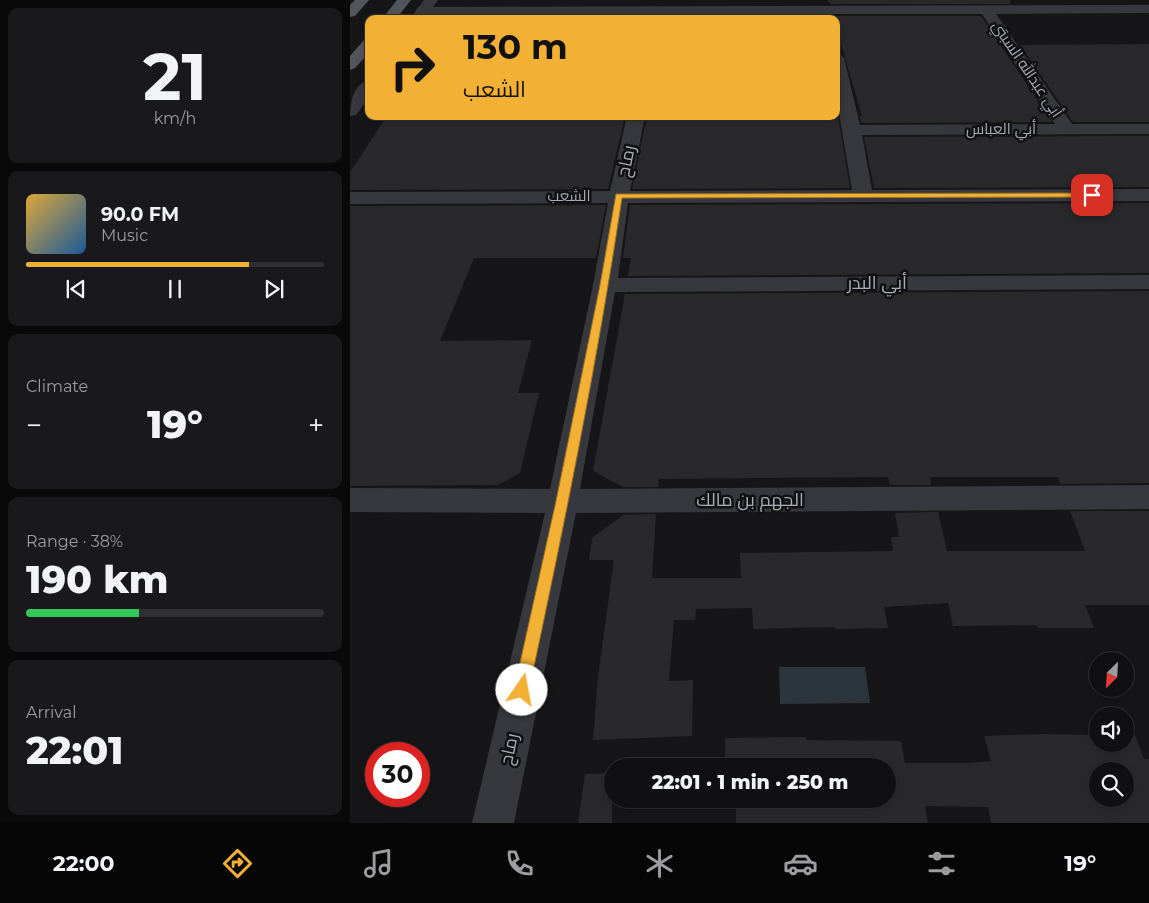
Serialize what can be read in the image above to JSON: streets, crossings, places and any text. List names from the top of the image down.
{
  "streets": {
    "street": [
      "أبي عبدالله السبتي",
      "أبي العباس",
      "رماح",
      "الشعب",
      "أبي البدر",
      "الجهم بن مالك"
    ]
  },
  "crossings": [
    ["أبي عبدالله السبتي", "أبي العباس"],
    ["رماح", "الشعب"],
    ["رماح", "أبي البدر"],
    ["رماح", "الجهم بن مالك"]
  ],
  "north": "bottom left",
  "page": {
    "tile": [
      ["21", "km/h"],
      "Climate",
      ["Range · 38%", "190 km"],
      ["Arrival", "22:01"]
    ],
    "turn": ["130 m", "الشعب"],
    "song": ["90.0 FM", "Music"],
    "heat": ["−", "19°", "+"],
    "limit": "30",
    "trip": "22:01 · 1 min · 250 m",
    "tabs": ["22:00", "19°"]
  }
}
